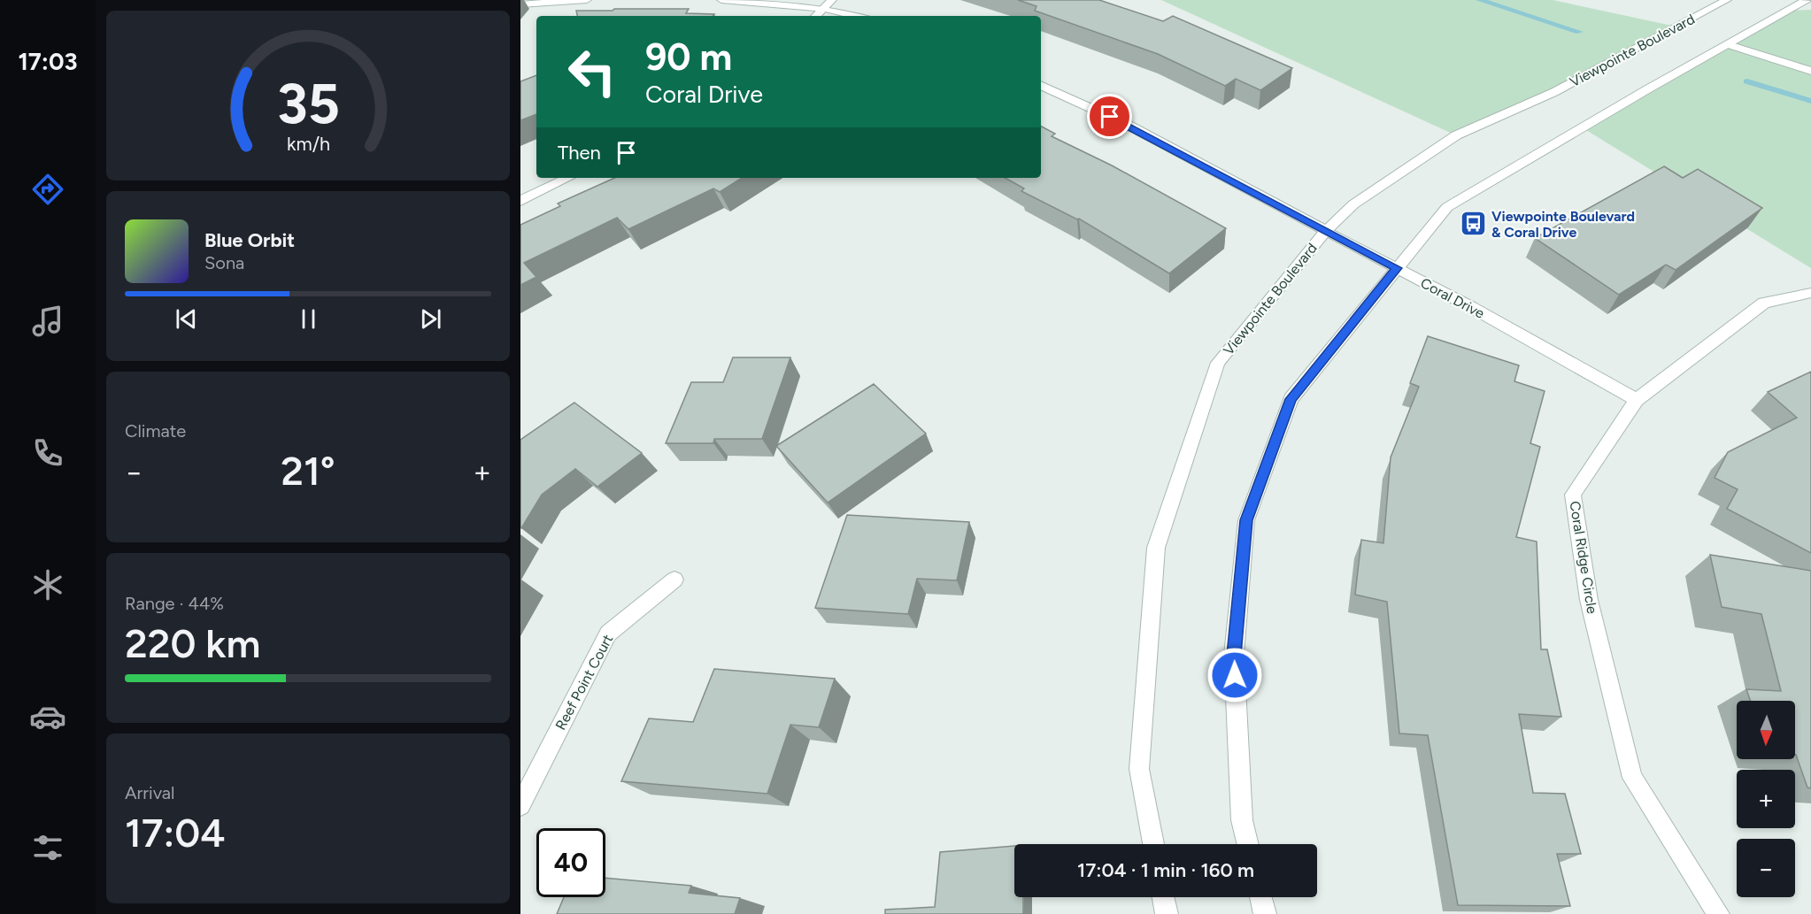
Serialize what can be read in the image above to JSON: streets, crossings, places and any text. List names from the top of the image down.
{
  "streets": {
    "street": [
      "Viewpointe Boulevard",
      "Coral Drive",
      "Coral Ridge Circle",
      "Reef Point Court"
    ]
  },
  "crossings": [
    ["Viewpointe Boulevard", "Coral Drive"],
    ["Coral Drive", "Coral Ridge Circle"]
  ],
  "places": {
    "bus stop": ["Viewpointe Boulevard & Coral Drive"]
  },
  "north": "bottom",
  "page": {
    "tabs": "17:03",
    "turn": ["90 m", "Coral Drive"],
    "then": "Then",
    "song": ["Blue Orbit", "Sona"],
    "tile": [
      "Climate",
      ["Range · 44%", "220 km"],
      ["Arrival", "17:04"]
    ],
    "heat": ["−", "21°", "+"],
    "map_buttons": ["+", "−"],
    "limit": "40",
    "trip": "17:04 · 1 min · 160 m",
    "gauge": ["35", "km/h"]
  }
}
